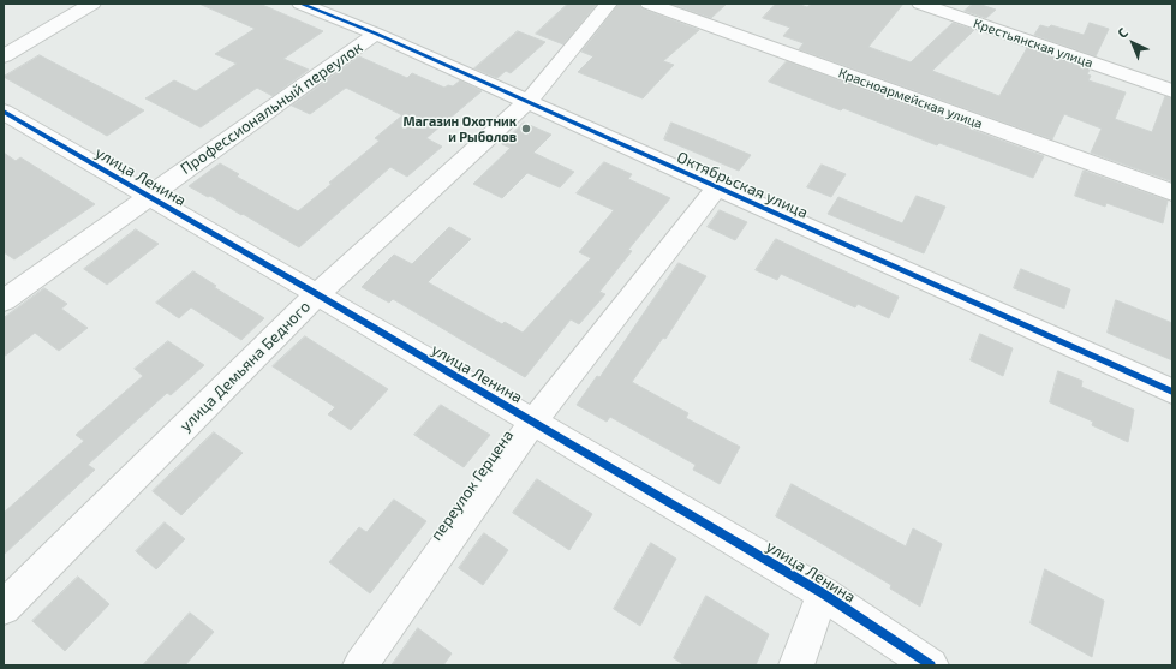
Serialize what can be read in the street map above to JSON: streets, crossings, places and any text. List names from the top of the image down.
{
  "streets": {
    "street": [
      "Крестьянская улица",
      "Красноармейская улица",
      "Профессиональный переулок",
      "улица Ленина",
      "Октябрьская улица",
      "улица Демьяна Бедного",
      "переулок Герцена"
    ]
  },
  "crossings": [
    ["Профессиональный переулок", "улица Ленина"],
    ["Профессиональный переулок", "Октябрьская улица"],
    ["улица Ленина", "улица Демьяна Бедного"],
    ["улица Ленина", "переулок Герцена"],
    ["Октябрьская улица", "улица Демьяна Бедного"],
    ["Октябрьская улица", "переулок Герцена"]
  ],
  "places": ["Магазин Охотник и Рыболов"],
  "north": "top left"
}
